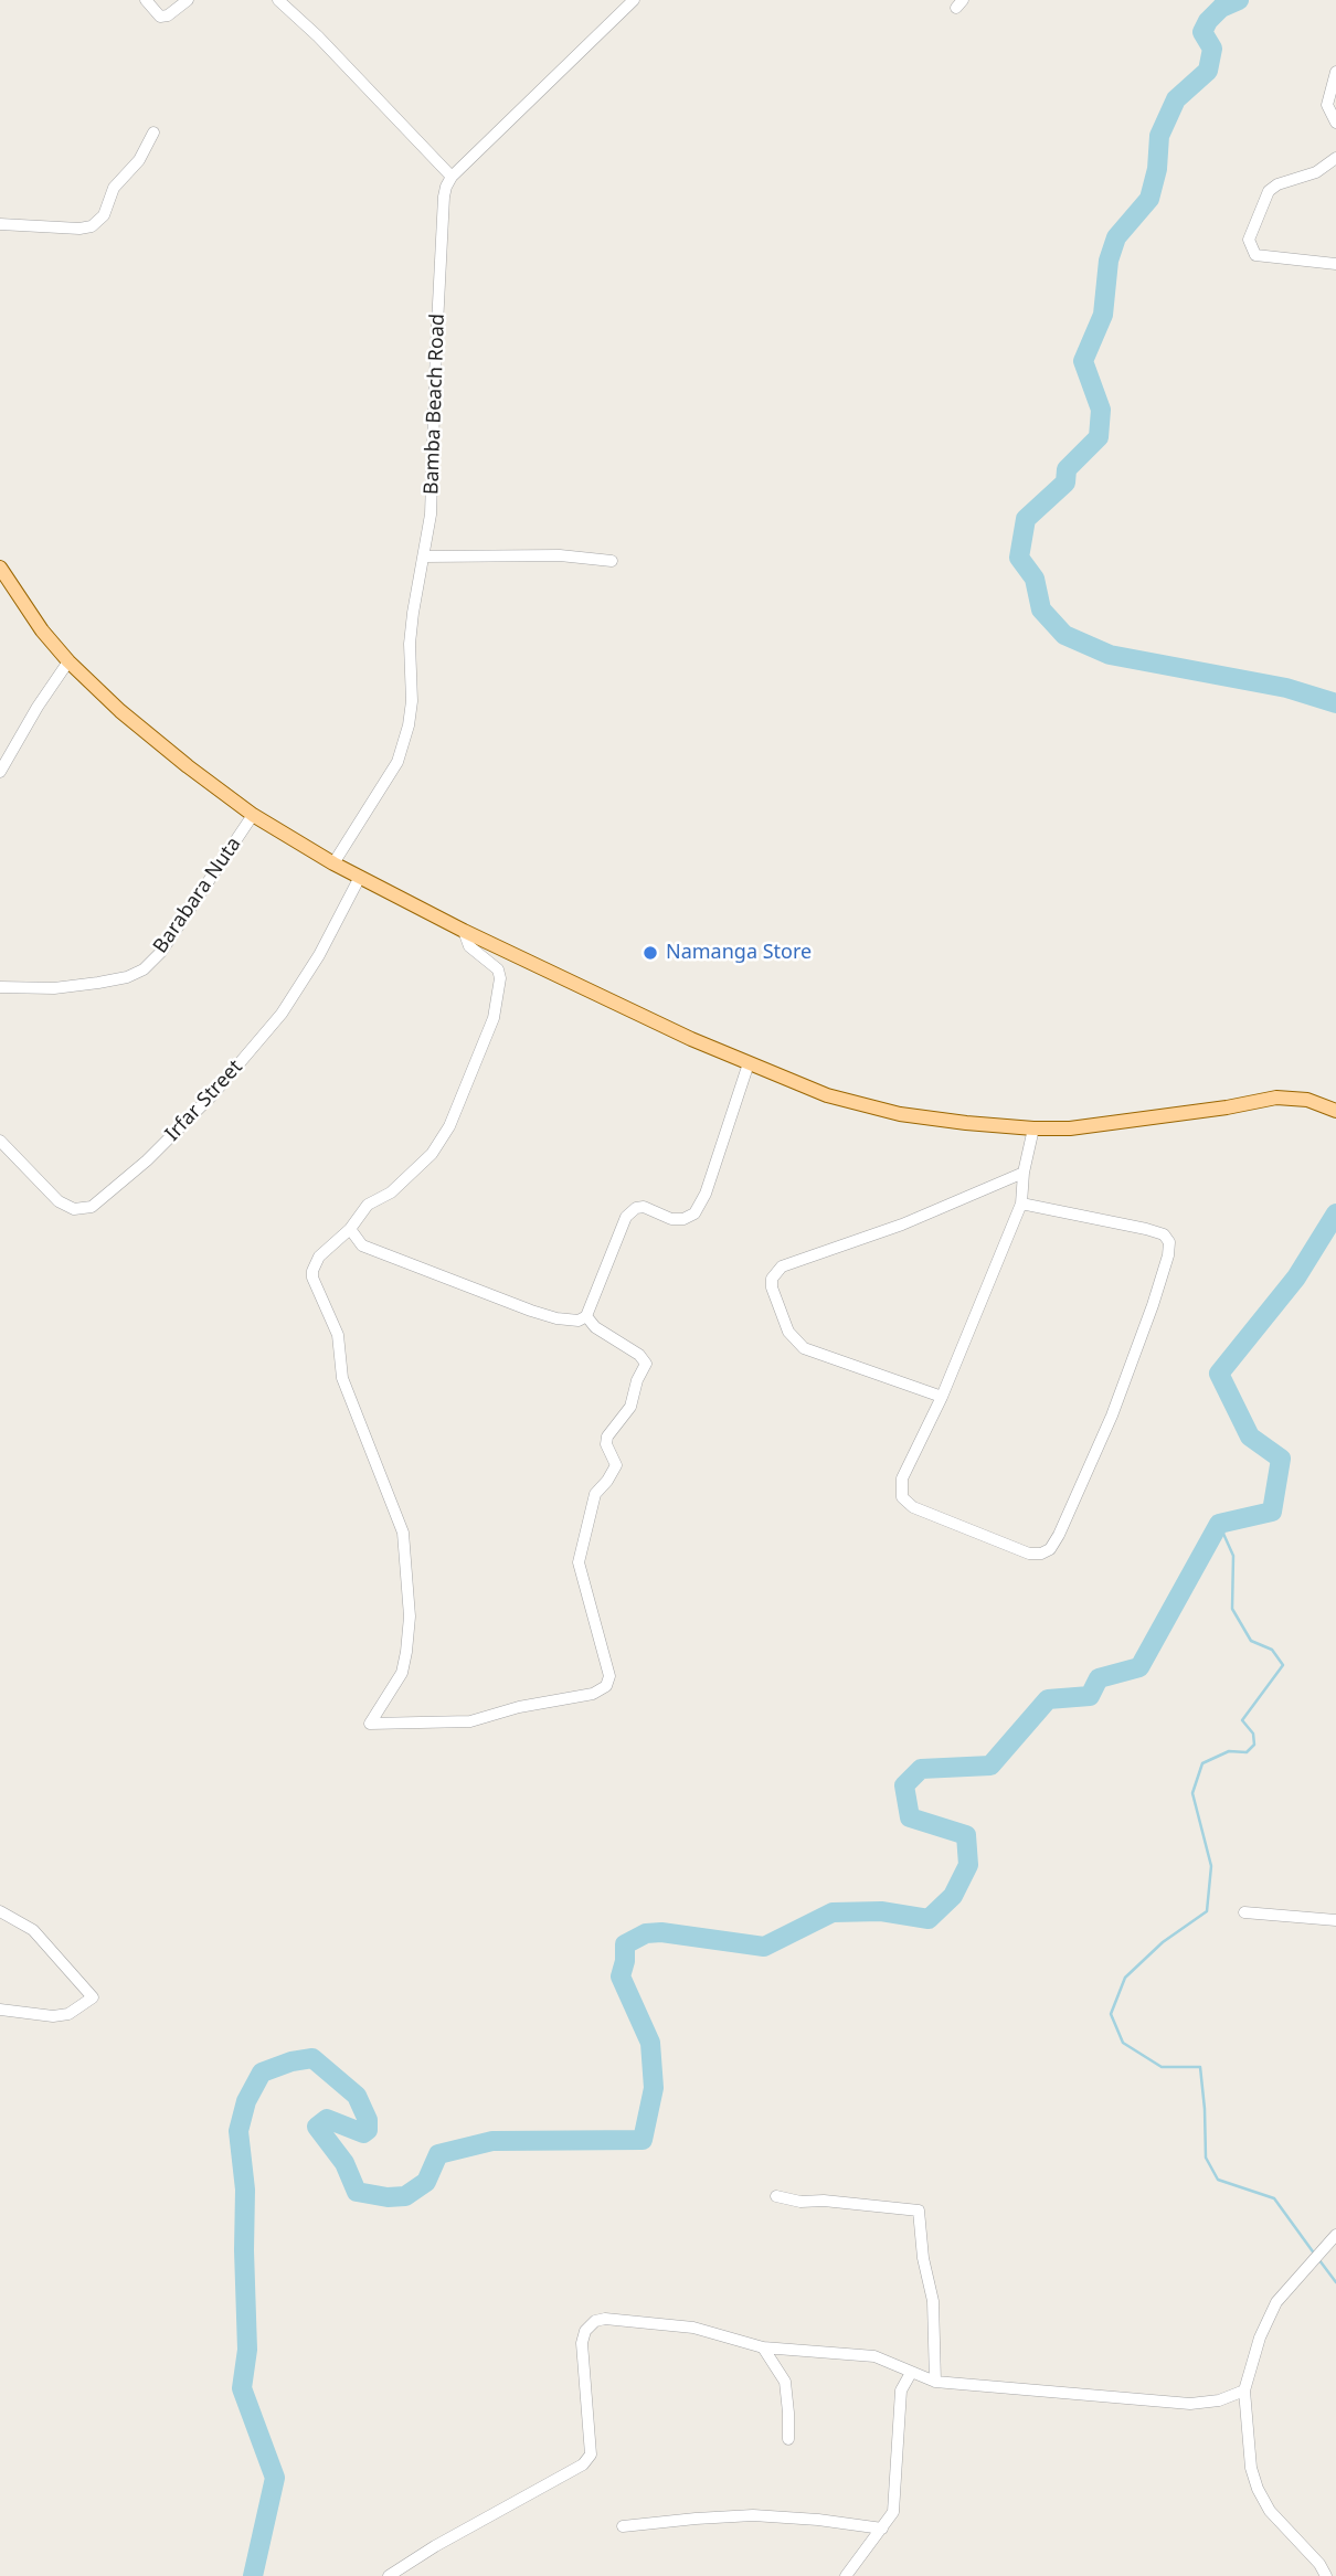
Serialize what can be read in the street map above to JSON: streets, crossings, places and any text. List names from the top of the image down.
{
  "streets": {
    "street": ["Bamba Beach Road", "Barabara Nuta", "Irfar Street"]
  },
  "places": ["Namanga Store"]
}
